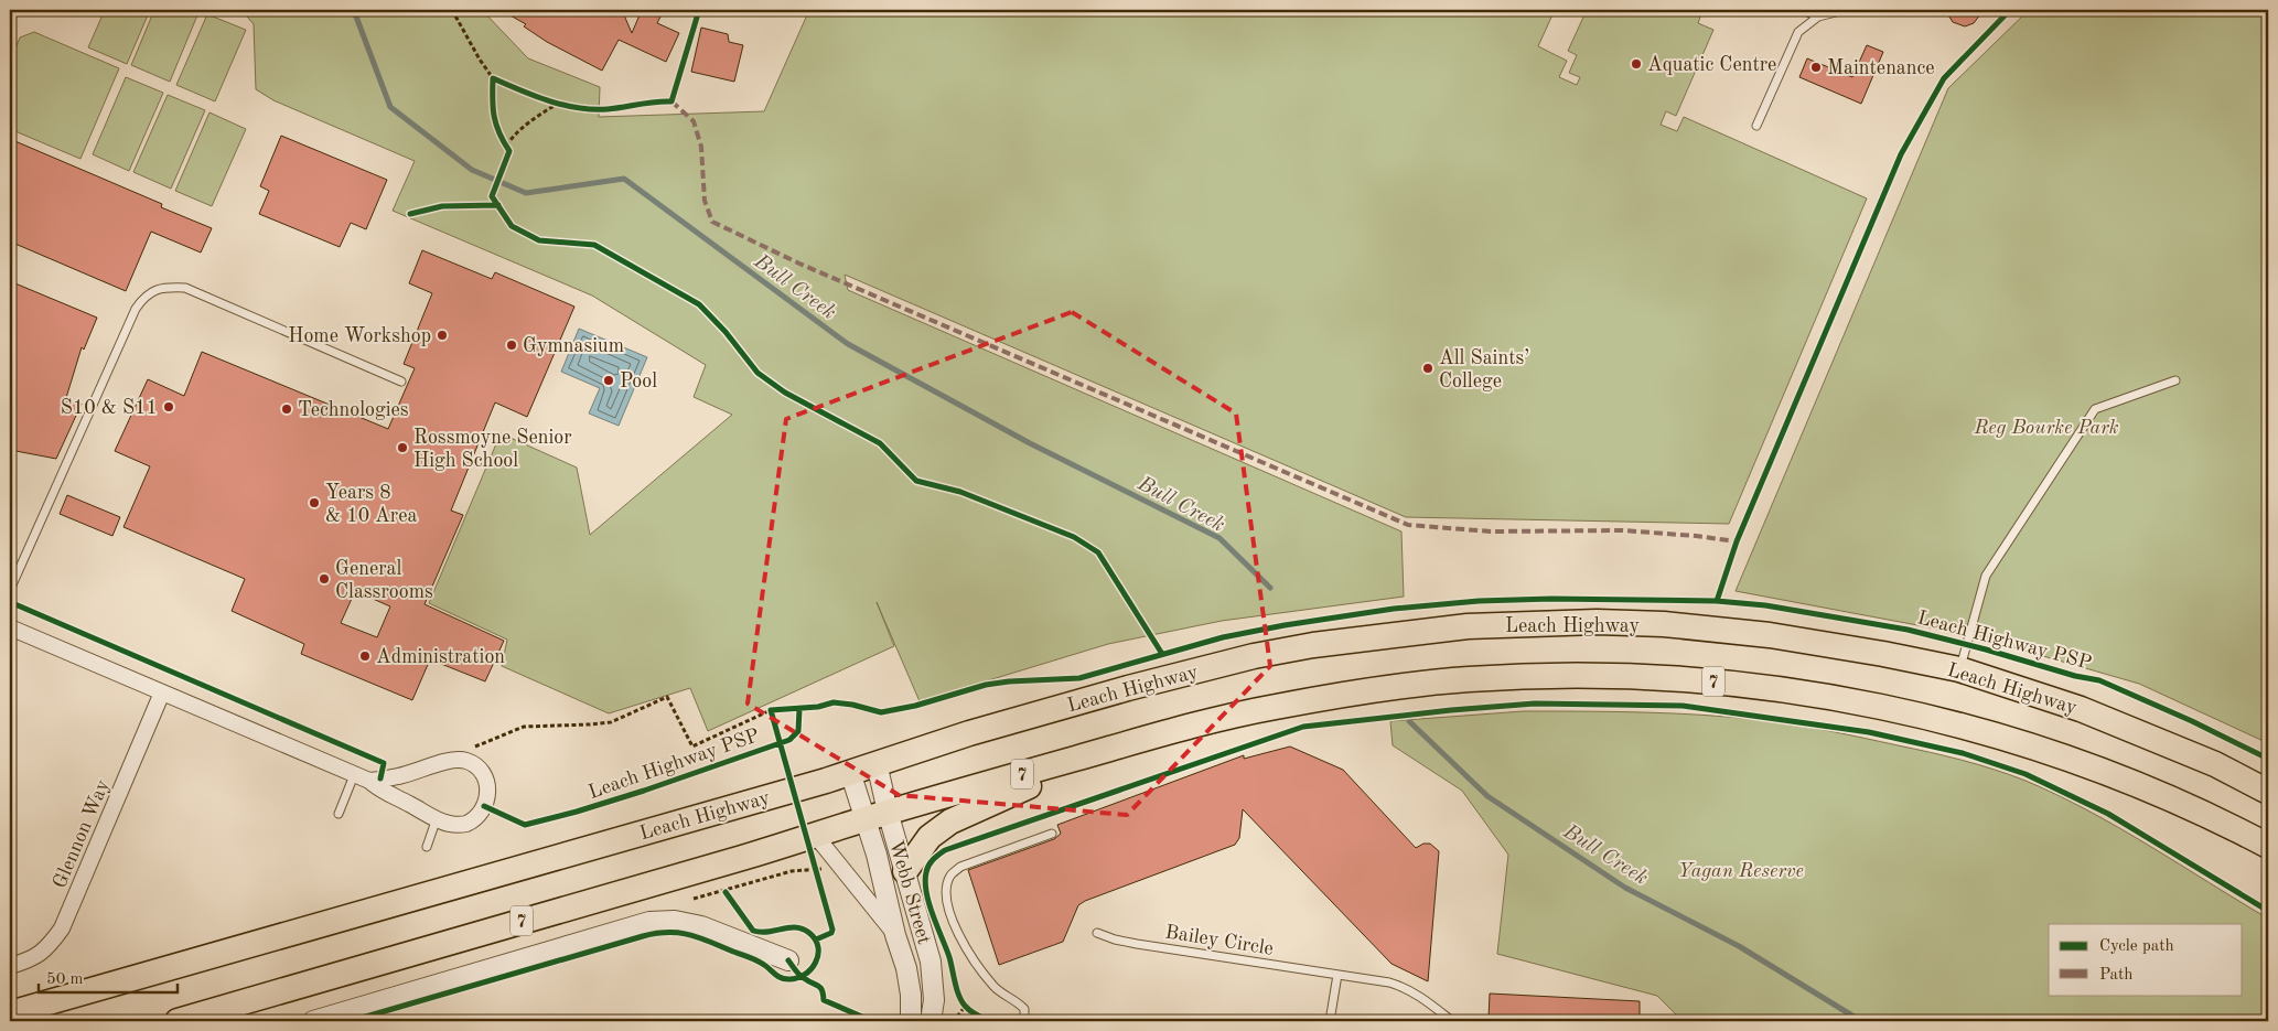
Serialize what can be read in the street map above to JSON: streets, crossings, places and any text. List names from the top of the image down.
{
  "streets": {
    "highway": ["Leach Highway", "7"],
    "street": ["Glennon Way", "Webb Street"],
    "lane": ["Bailey Circle"],
    "cycle path": ["Leach Highway PSP"]
  },
  "crossings": [
    ["Leach Highway", "Webb Street"],
    ["7", "Webb Street"]
  ],
  "water": ["Bull Creek"],
  "parks": ["Reg Bourke Park", "Yagan Reserve"],
  "places": [
    "Aquatic Centre",
    "Maintenance",
    "Home Workshop",
    "Gymnasium",
    "All Saints’ College",
    "Pool",
    "S10 & S11",
    "Technologies",
    "Rossmoyne Senior High School",
    "Years 8 & 10 Area",
    "General Classrooms",
    "Administration"
  ],
  "legend": ["Cycle path", "Path"],
  "scale_bar": "50 m"
}
